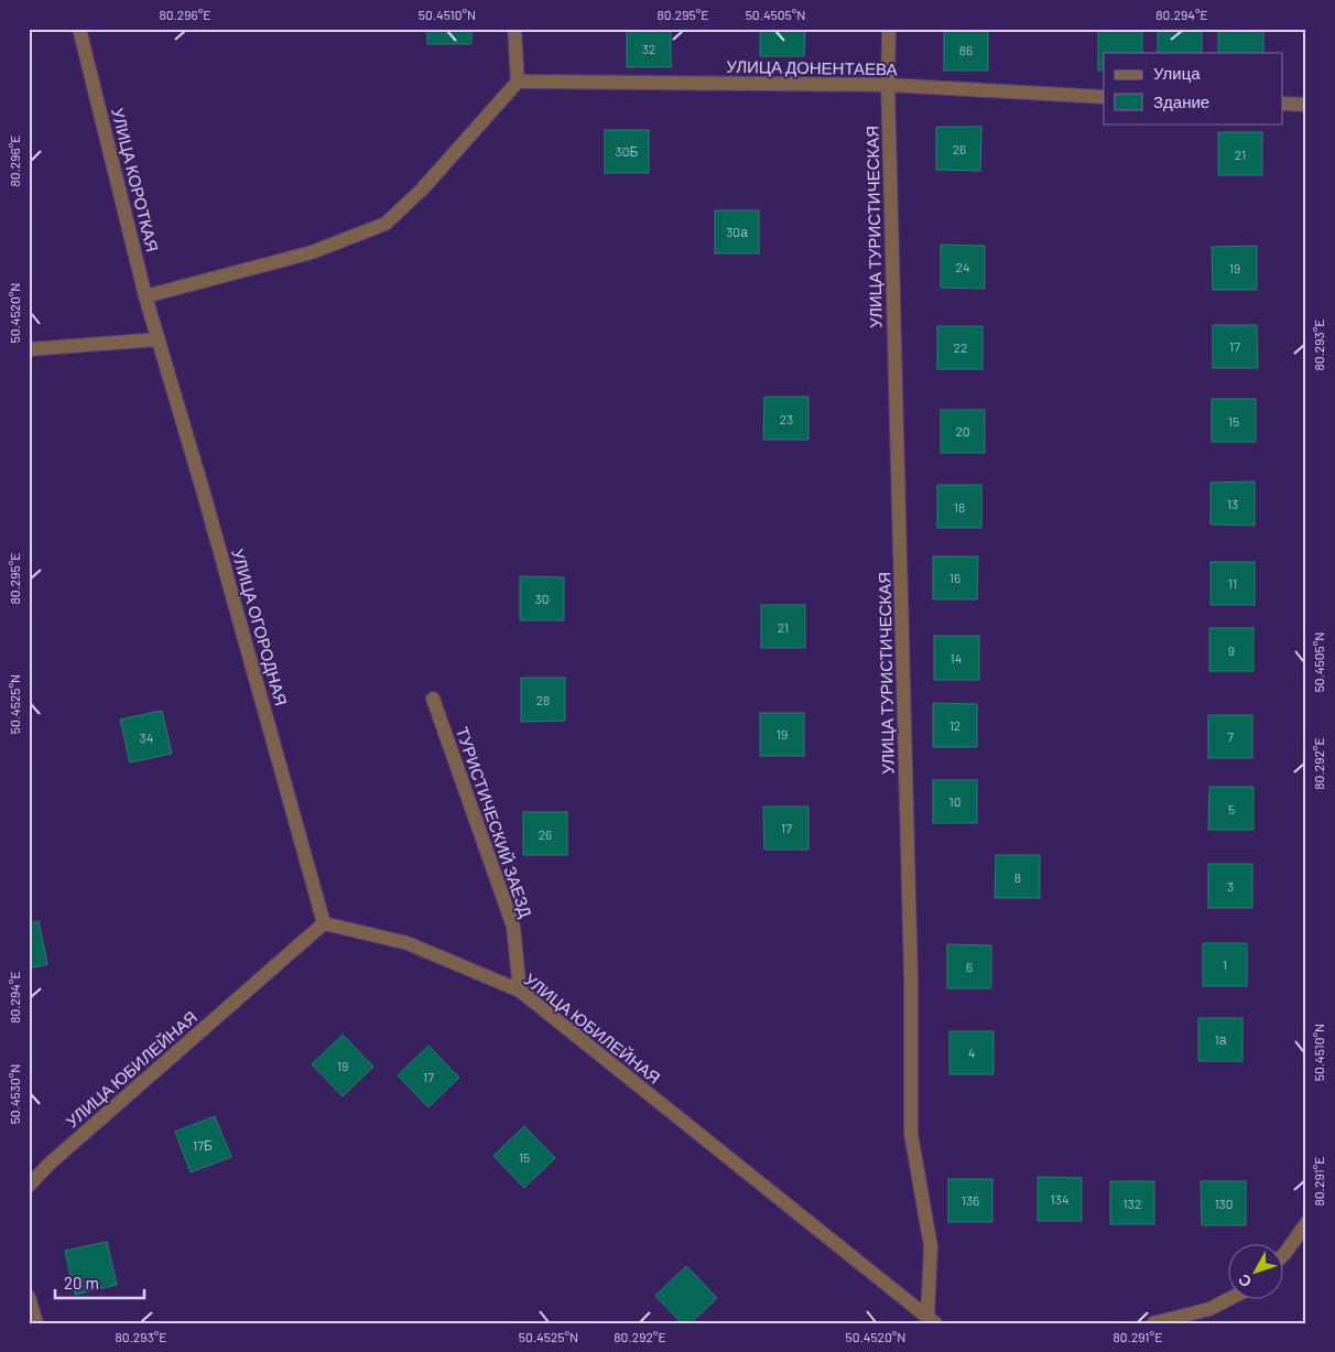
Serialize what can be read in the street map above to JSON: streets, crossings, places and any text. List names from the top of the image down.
{
  "streets": {
    "street": [
      "УЛИЦА ДОНЕНТАЕВА",
      "УЛИЦА КОРОТКАЯ",
      "УЛИЦА ТУРИСТИЧЕСКАЯ",
      "УЛИЦА ОГОРОДНАЯ",
      "ТУРИСТИЧЕСКИЙ ЗАЕЗД",
      "УЛИЦА ЮБИЛЕЙНАЯ"
    ]
  },
  "crossings": [
    ["УЛИЦА ДОНЕНТАЕВА", "УЛИЦА ТУРИСТИЧЕСКАЯ"],
    ["УЛИЦА КОРОТКАЯ", "УЛИЦА ОГОРОДНАЯ"],
    ["УЛИЦА ТУРИСТИЧЕСКАЯ", "УЛИЦА ЮБИЛЕЙНАЯ"],
    ["УЛИЦА ОГОРОДНАЯ", "УЛИЦА ЮБИЛЕЙНАЯ"],
    ["ТУРИСТИЧЕСКИЙ ЗАЕЗД", "УЛИЦА ЮБИЛЕЙНАЯ"]
  ],
  "house_numbers": [
    "32",
    "86",
    "26",
    "30Б",
    "21",
    "30а",
    "24",
    "19",
    "17",
    "22",
    "23",
    "15",
    "20",
    "13",
    "18",
    "16",
    "11",
    "30",
    "21",
    "9",
    "14",
    "28",
    "12",
    "19",
    "7",
    "34",
    "10",
    "5",
    "17",
    "26",
    "8",
    "3",
    "1",
    "6",
    "1а",
    "4",
    "19",
    "17",
    "17Б",
    "15",
    "134",
    "136",
    "132",
    "130"
  ],
  "legend": ["Улица", "Здание"],
  "scale_bar": "20 m",
  "north": "bottom left",
  "coordinates": [
    "80.296°E",
    "50.4510°N",
    "80.295°E",
    "50.4505°N",
    "80.294°E",
    "50.4520°N",
    "80.293°E",
    "50.4525°N",
    "80.292°E",
    "50.4530°N",
    "80.291°E"
  ]
}
